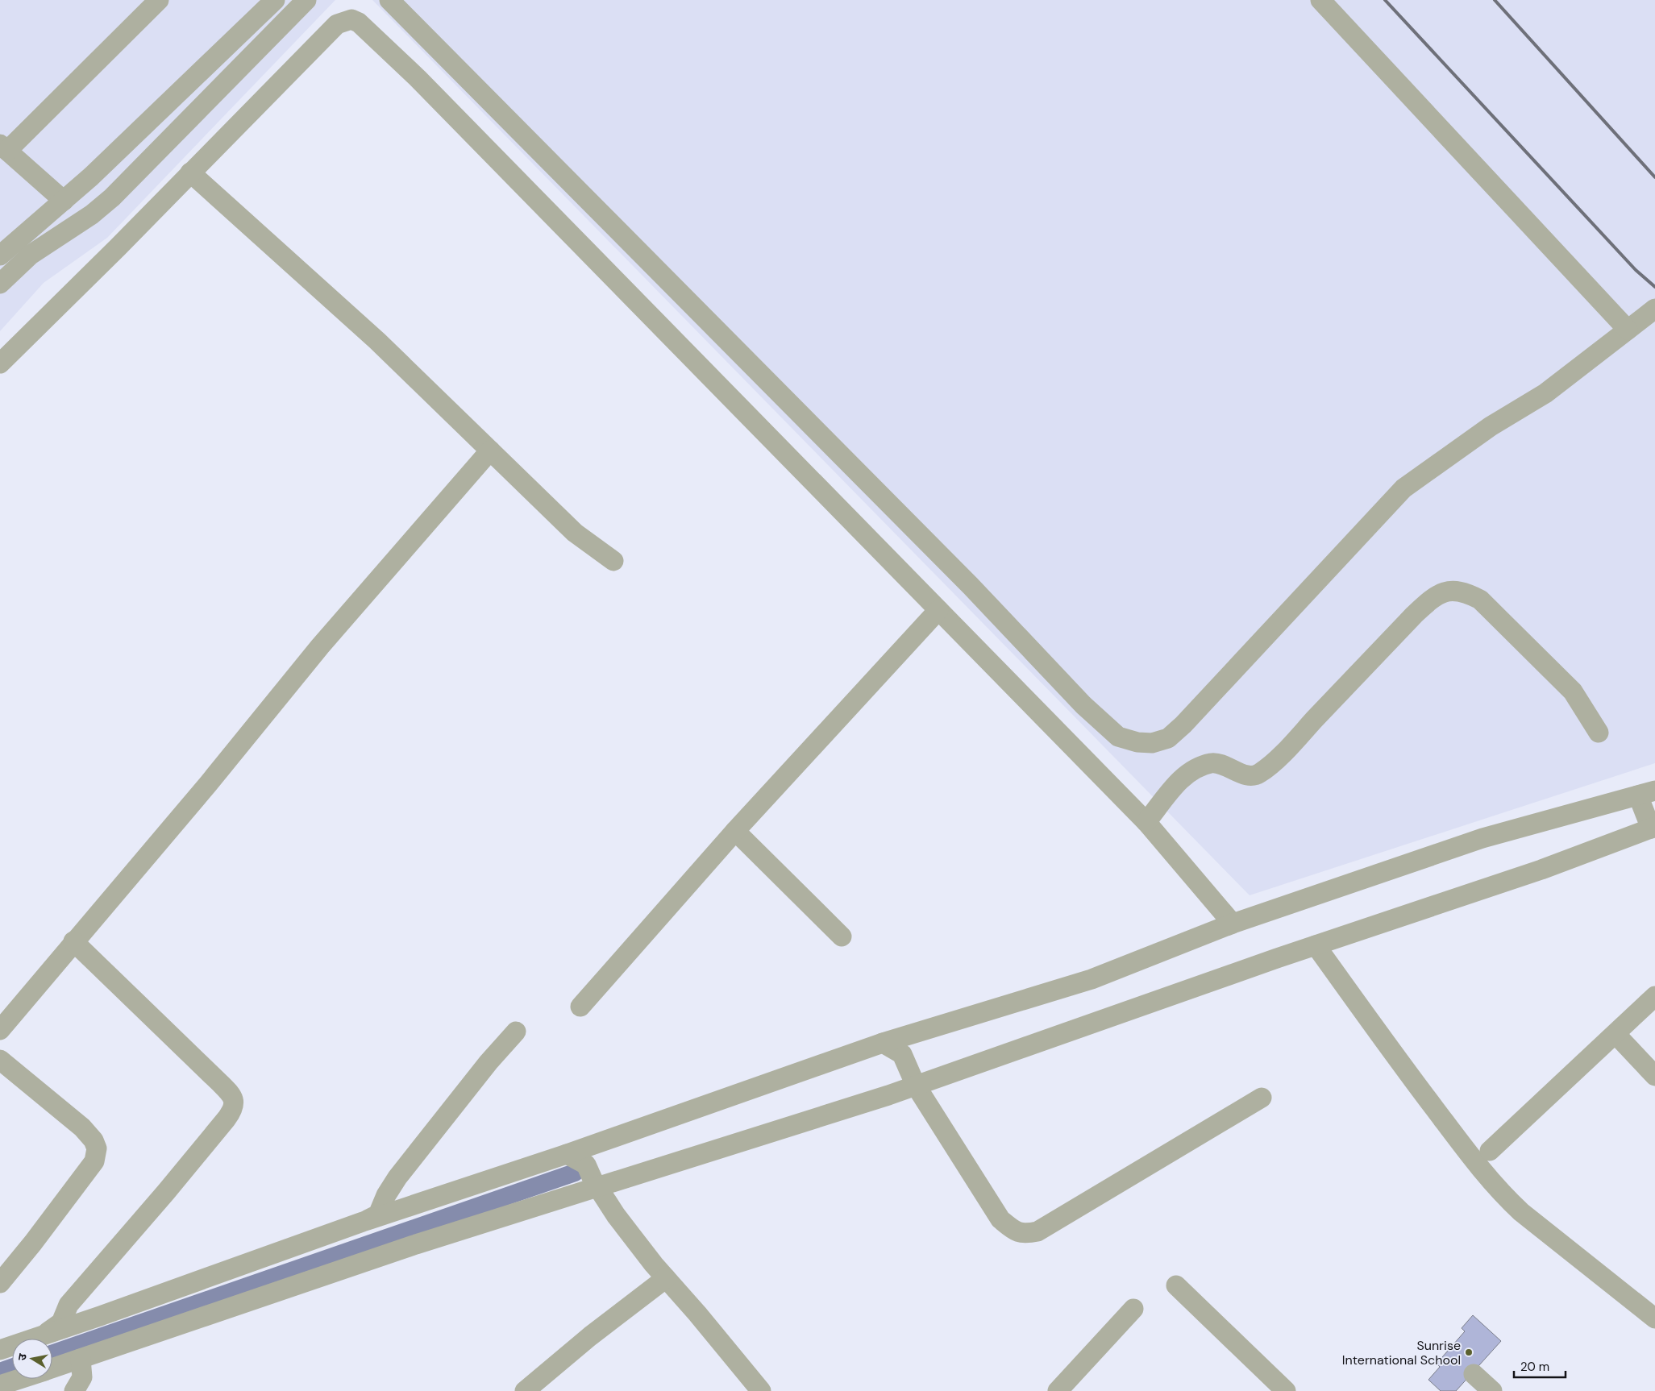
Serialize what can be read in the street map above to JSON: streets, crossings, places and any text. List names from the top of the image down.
{
  "places": ["Sunrise International School"],
  "scale_bar": "20 m",
  "north": "left"
}
